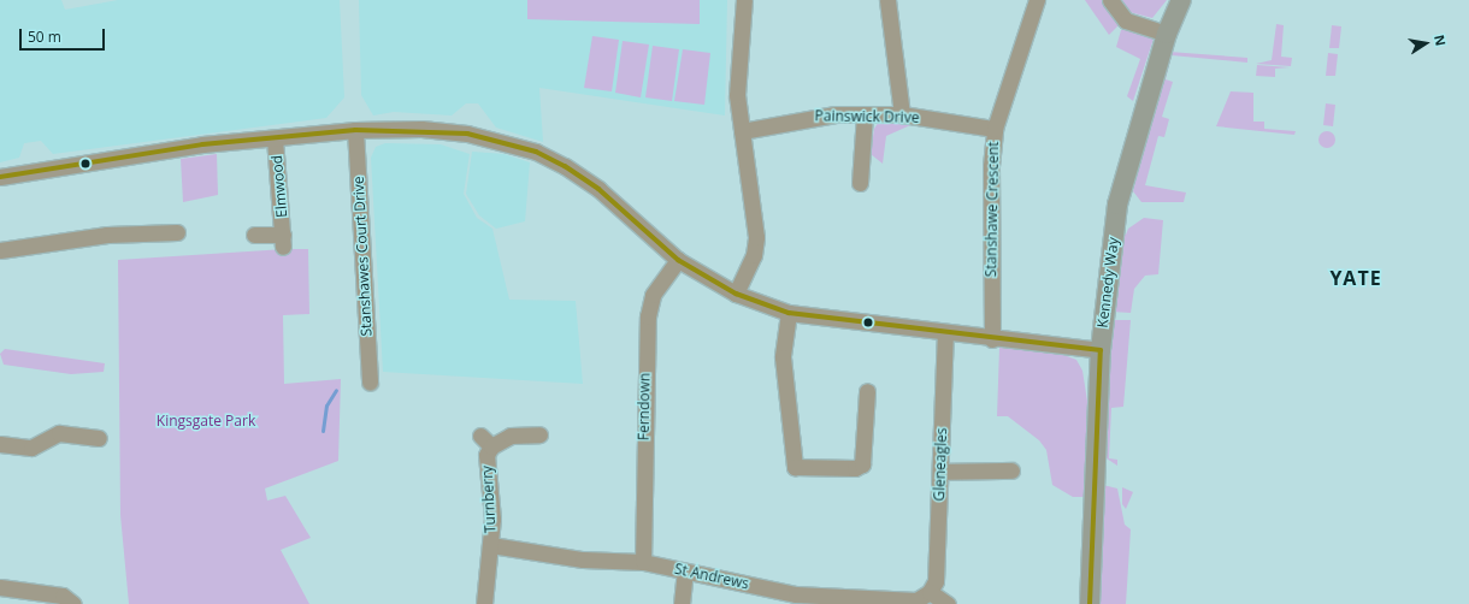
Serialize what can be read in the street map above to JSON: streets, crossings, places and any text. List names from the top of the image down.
{
  "streets": {
    "main road": ["Kennedy Way"],
    "street": [
      "Painswick Drive",
      "Elmwood",
      "Stanshawe Crescent",
      "Stanshawes Court Drive",
      "Ferndown",
      "Gleneagles",
      "Turnberry",
      "St Andrews"
    ]
  },
  "crossings": [
    ["Painswick Drive", "Stanshawe Crescent"],
    ["Ferndown", "St Andrews"],
    ["Gleneagles", "St Andrews"],
    ["Turnberry", "St Andrews"]
  ],
  "districts": ["YATE"],
  "parks": ["Kingsgate Park"],
  "scale_bar": "50 m",
  "north": "right"
}
